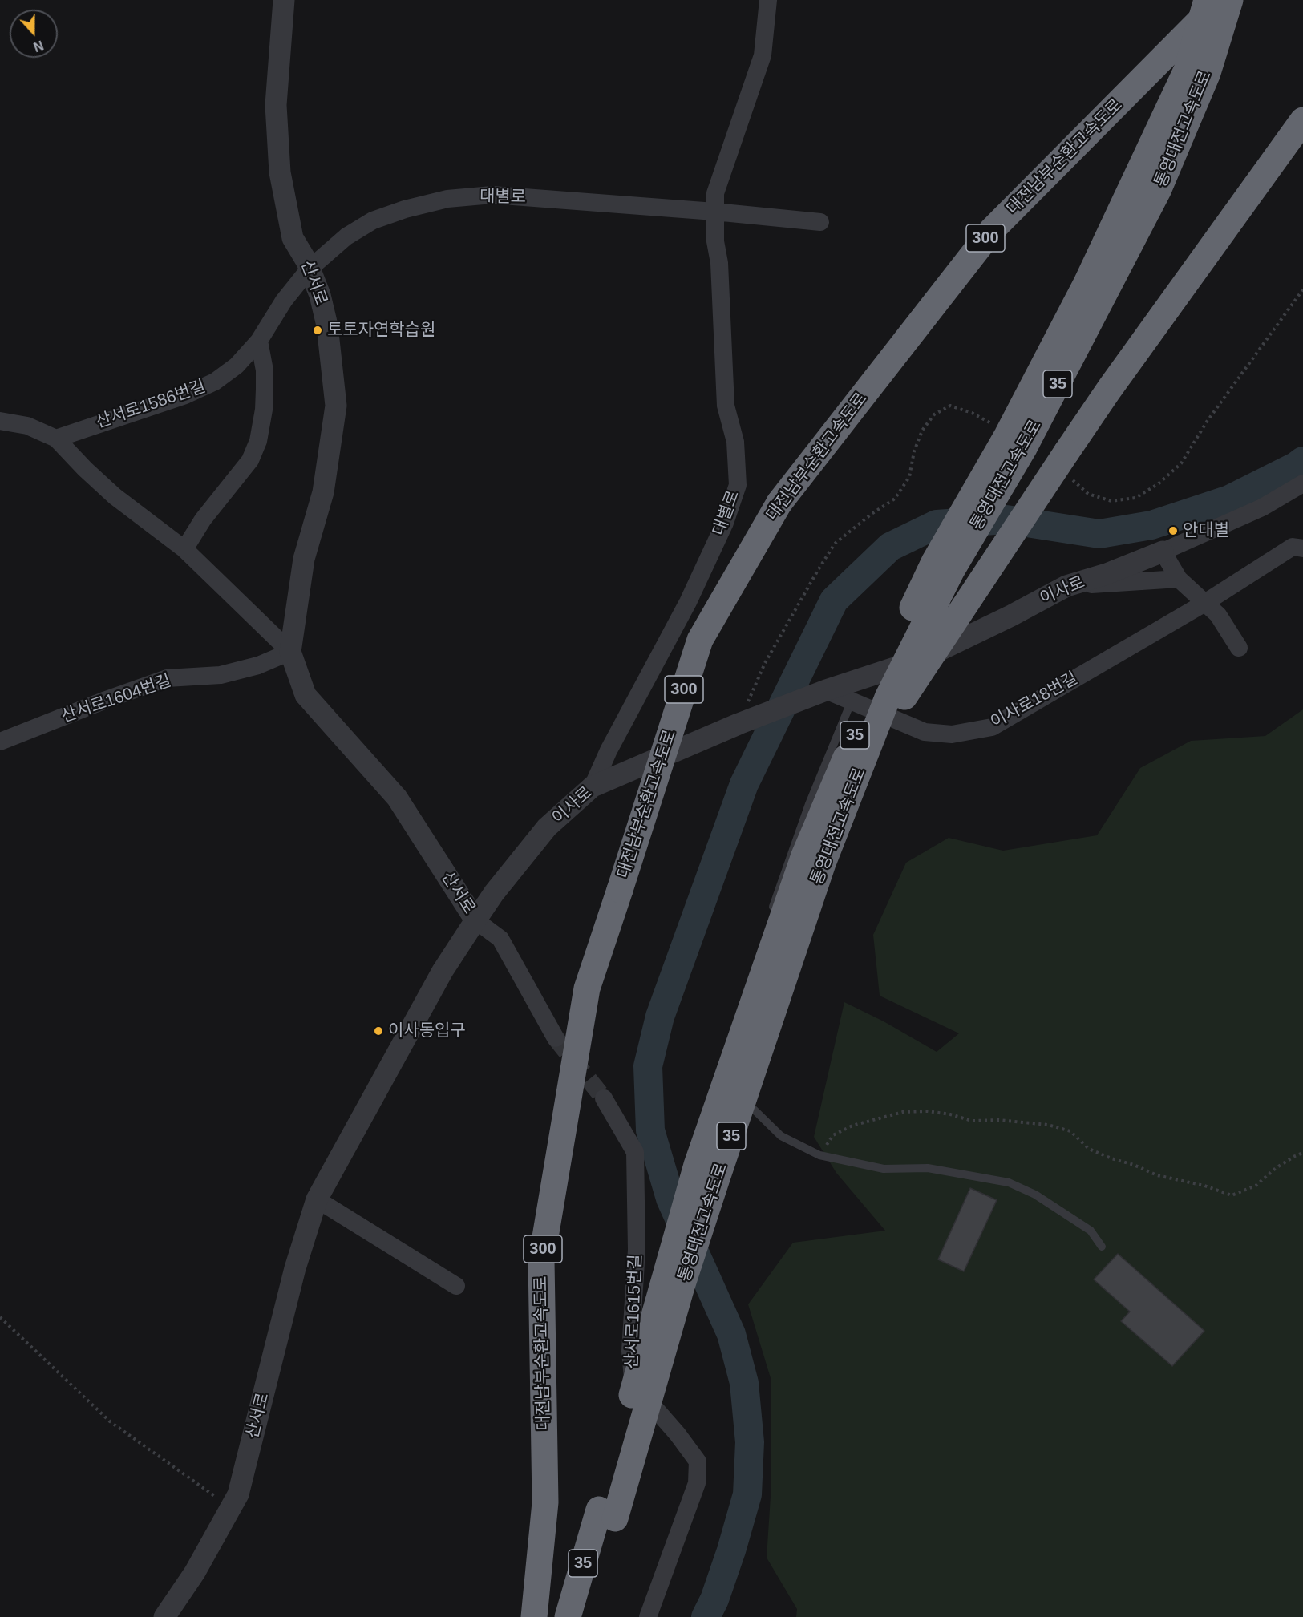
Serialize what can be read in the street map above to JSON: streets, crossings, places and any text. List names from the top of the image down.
{
  "streets": {
    "highway": [
      "통영대전고속도로",
      "대전남부순환고속도로",
      "300",
      "35"
    ],
    "street": [
      "대별로",
      "산서로",
      "산서로1586번길",
      "이사로",
      "산서로1604번길",
      "이사로18번길",
      "산서로1615번길"
    ]
  },
  "crossings": [
    ["대별로", "산서로"],
    ["대별로", "산서로1586번길"],
    ["대별로", "이사로"],
    ["산서로", "산서로1586번길"],
    ["산서로", "이사로"],
    ["산서로", "산서로1604번길"],
    ["이사로", "이사로18번길"]
  ],
  "places": ["토토자연학습원", "안대별", "이사동입구"],
  "north": "bottom"
}
